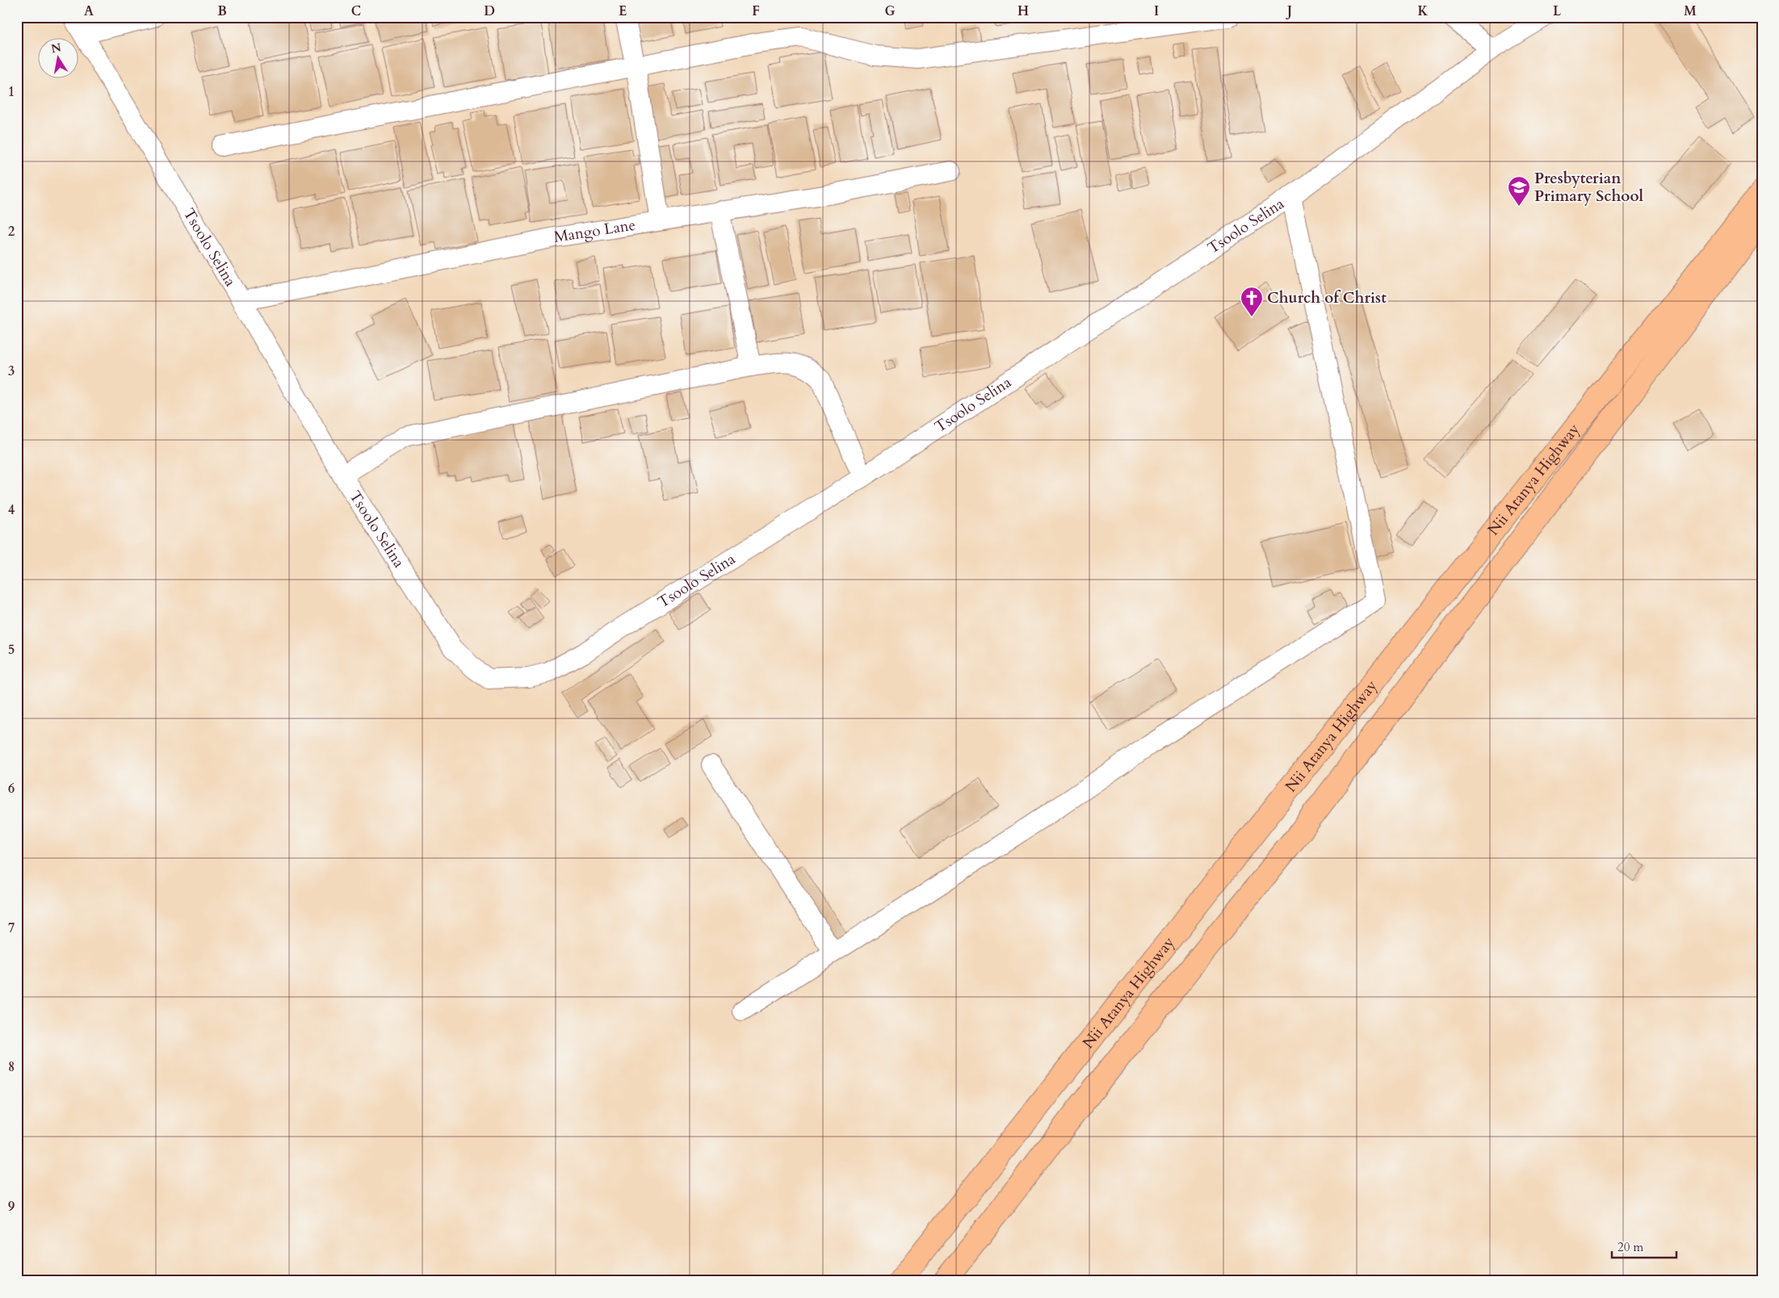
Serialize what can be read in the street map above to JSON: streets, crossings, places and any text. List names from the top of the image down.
{
  "streets": {
    "main road": ["Nii Atanya Highway"],
    "street": ["Tsoolo Selina", "Mango Lane"]
  },
  "crossings": [
    ["Tsoolo Selina", "Mango Lane"]
  ],
  "places": {
    "school or university": ["Presbyterian Primary School"],
    "church": ["Church of Christ"]
  },
  "scale_bar": "20 m",
  "north": "top",
  "grid": {
    "columns": [
      "A",
      "B",
      "C",
      "D",
      "E",
      "F",
      "G",
      "H",
      "I",
      "J",
      "K",
      "L",
      "M"
    ],
    "rows": [
      "1",
      "2",
      "3",
      "4",
      "5",
      "6",
      "7",
      "8",
      "9"
    ]
  }
}
